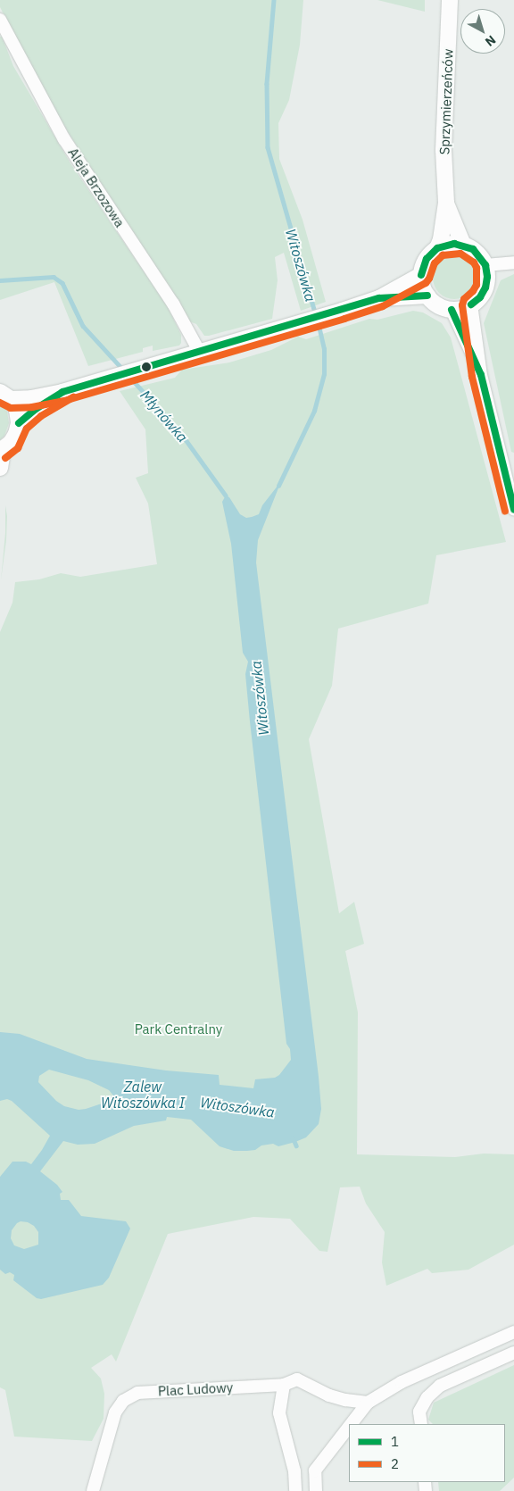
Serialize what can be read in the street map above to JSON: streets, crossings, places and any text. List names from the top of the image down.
{
  "streets": {
    "street": ["Sprzymierzeńców", "Aleja Brzozowa", "Plac Ludowy"]
  },
  "water": ["Witoszówka", "Młynówka", "Zalew Witoszówka I"],
  "parks": ["Park Centralny"],
  "lines": ["transit line 1", "transit line 2"],
  "legend": ["1", "2"],
  "north": "bottom right"
}
